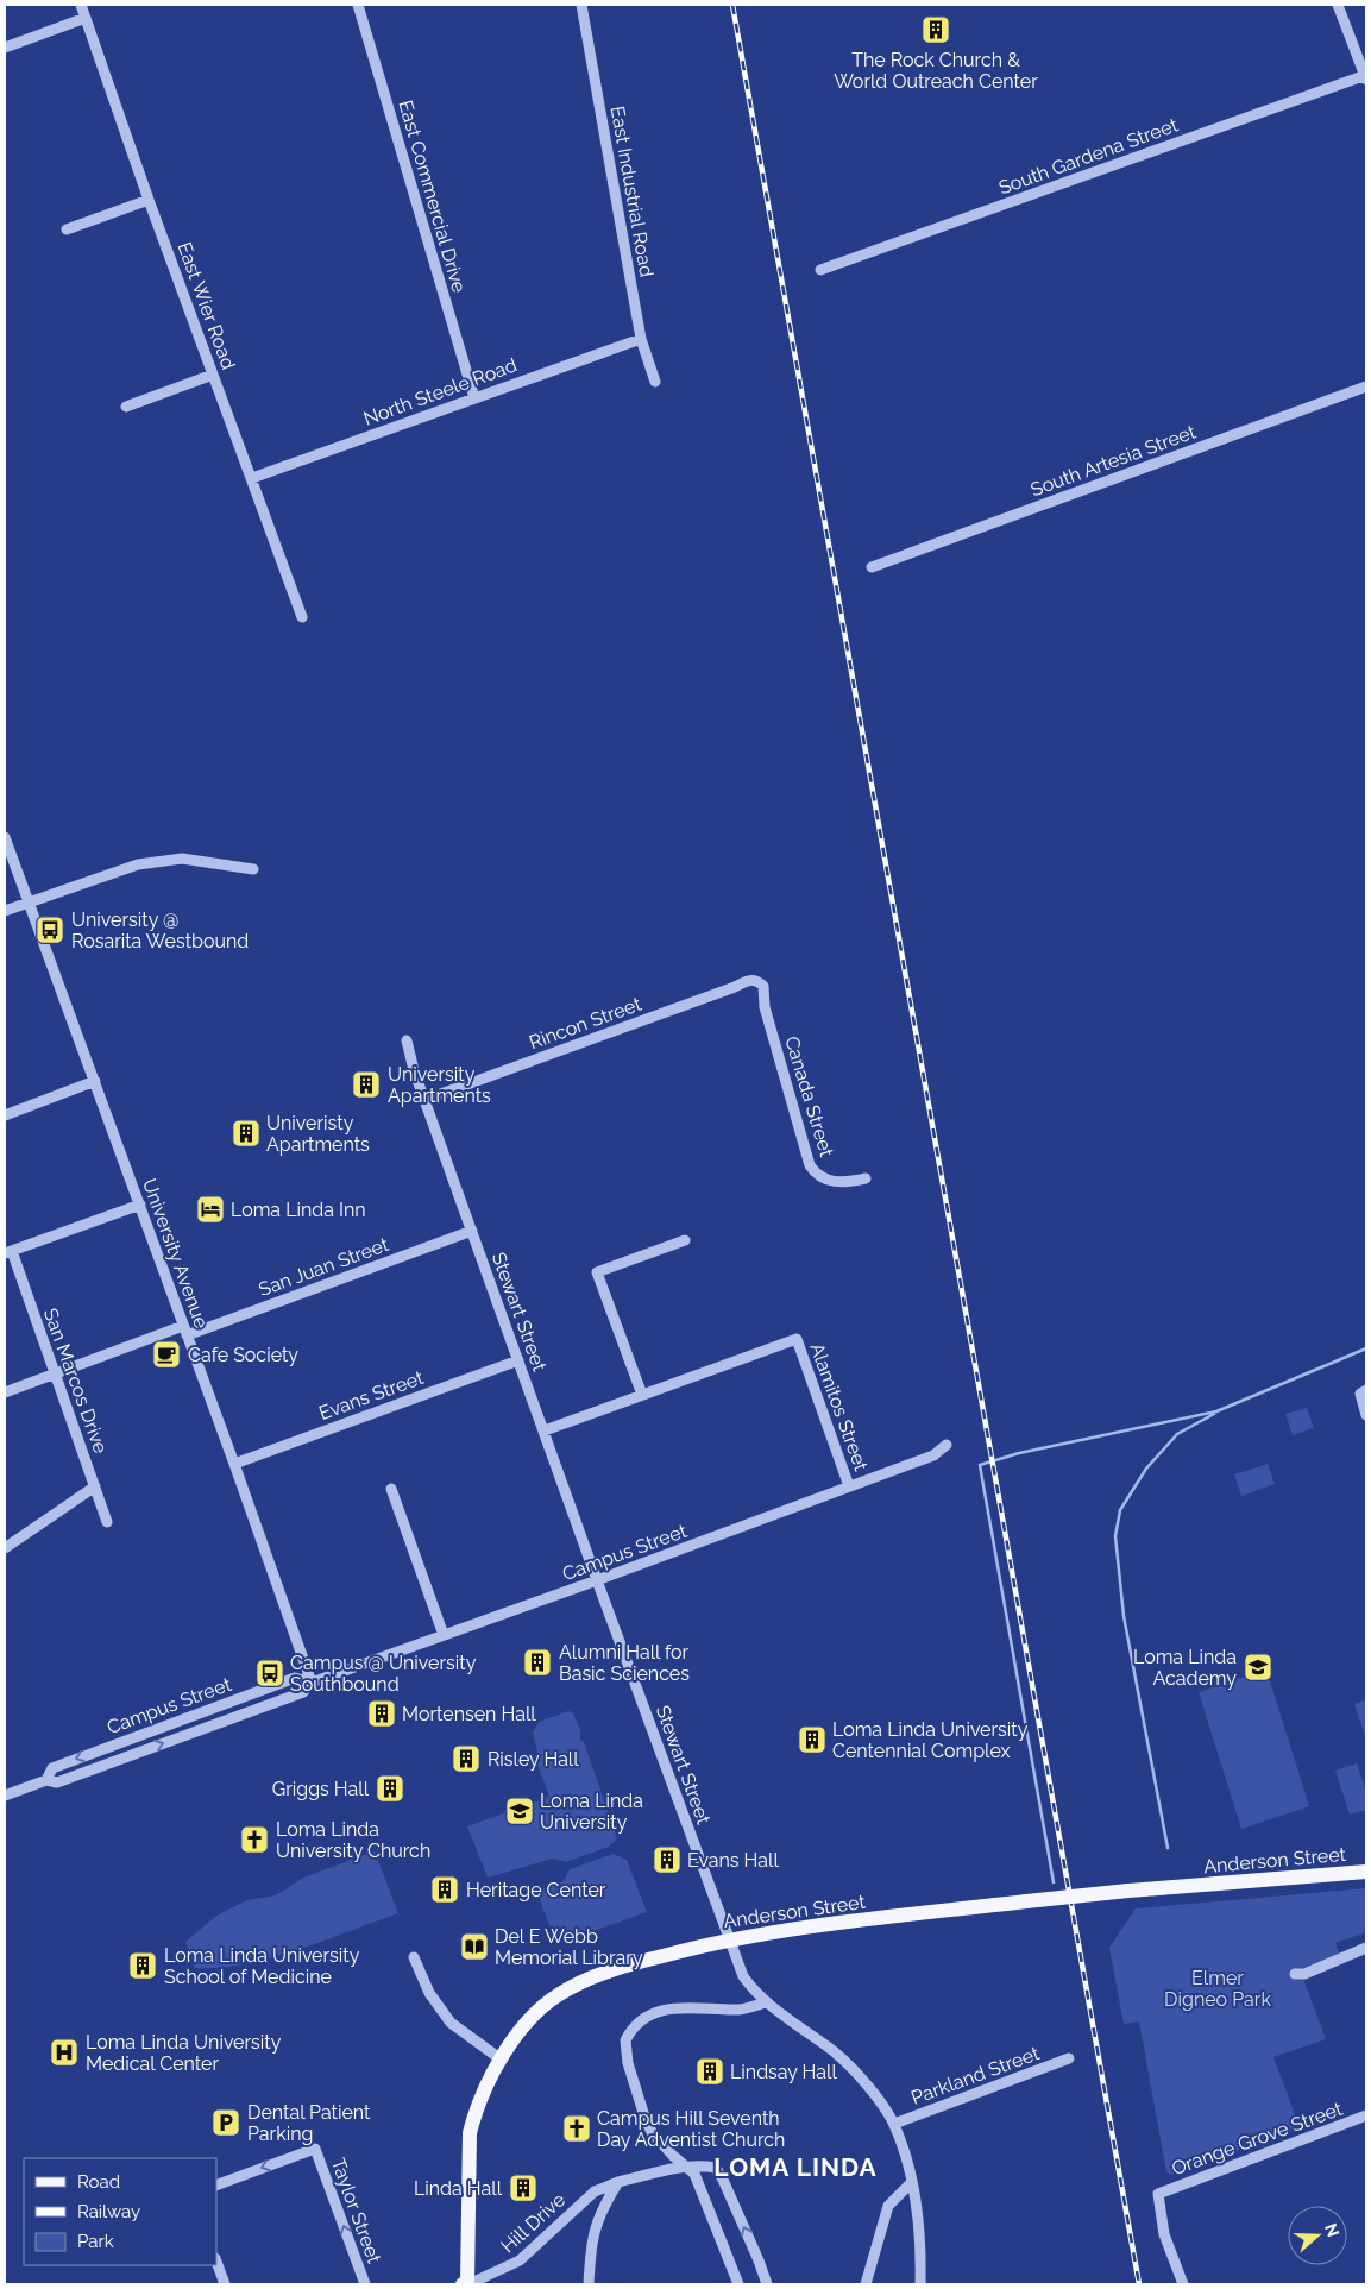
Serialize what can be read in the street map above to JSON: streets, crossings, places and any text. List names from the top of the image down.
{
  "streets": {
    "main road": ["Anderson Street"],
    "street": [
      "South Gardena Street",
      "East Industrial Road",
      "East Commercial Drive",
      "East Wier Road",
      "North Steele Road",
      "South Artesia Street",
      "Rincon Street",
      "Canada Street",
      "University Avenue",
      "San Juan Street",
      "Stewart Street",
      "San Marcos Drive",
      "Evans Street",
      "Alamitos Street",
      "Campus Street",
      "Parkland Street",
      "Orange Grove Street",
      "Taylor Street",
      "Hill Drive"
    ]
  },
  "crossings": [
    ["East Industrial Road", "North Steele Road"],
    ["East Commercial Drive", "North Steele Road"],
    ["East Wier Road", "North Steele Road"],
    ["Rincon Street", "Canada Street"],
    ["Rincon Street", "Stewart Street"],
    ["University Avenue", "San Juan Street"],
    ["University Avenue", "Evans Street"],
    ["University Avenue", "Campus Street"],
    ["San Juan Street", "Stewart Street"],
    ["San Juan Street", "San Marcos Drive"],
    ["Stewart Street", "Evans Street"],
    ["Stewart Street", "Campus Street"],
    ["Stewart Street", "Anderson Street"],
    ["Stewart Street", "Parkland Street"],
    ["Alamitos Street", "Campus Street"],
    ["Anderson Street", "Hill Drive"]
  ],
  "districts": ["LOMA LINDA"],
  "parks": ["Elmer Digneo Park"],
  "places": {
    "building": [
      "The Rock Church & World Outreach Center",
      "University Apartments",
      "Univeristy Apartments",
      "Alumni Hall for Basic Sciences",
      "Mortensen Hall",
      "Loma Linda University Centennial Complex",
      "Risley Hall",
      "Griggs Hall",
      "Evans Hall",
      "Heritage Center",
      "Loma Linda University School of Medicine",
      "Lindsay Hall",
      "Linda Hall"
    ],
    "bus stop": ["University @ Rosarita Westbound", "Campus @ University Southbound"],
    "hotel": ["Loma Linda Inn"],
    "cafe": ["Cafe Society"],
    "school or university": ["Loma Linda Academy", "Loma Linda University"],
    "church": ["Loma Linda University Church", "Campus Hill Seventh Day Adventist Church"],
    "library": ["Del E Webb Memorial Library"],
    "hospital": ["Loma Linda University Medical Center"],
    "parking": ["Dental Patient Parking"]
  },
  "legend": ["Road", "Railway", "Park"],
  "north": "right"
}
